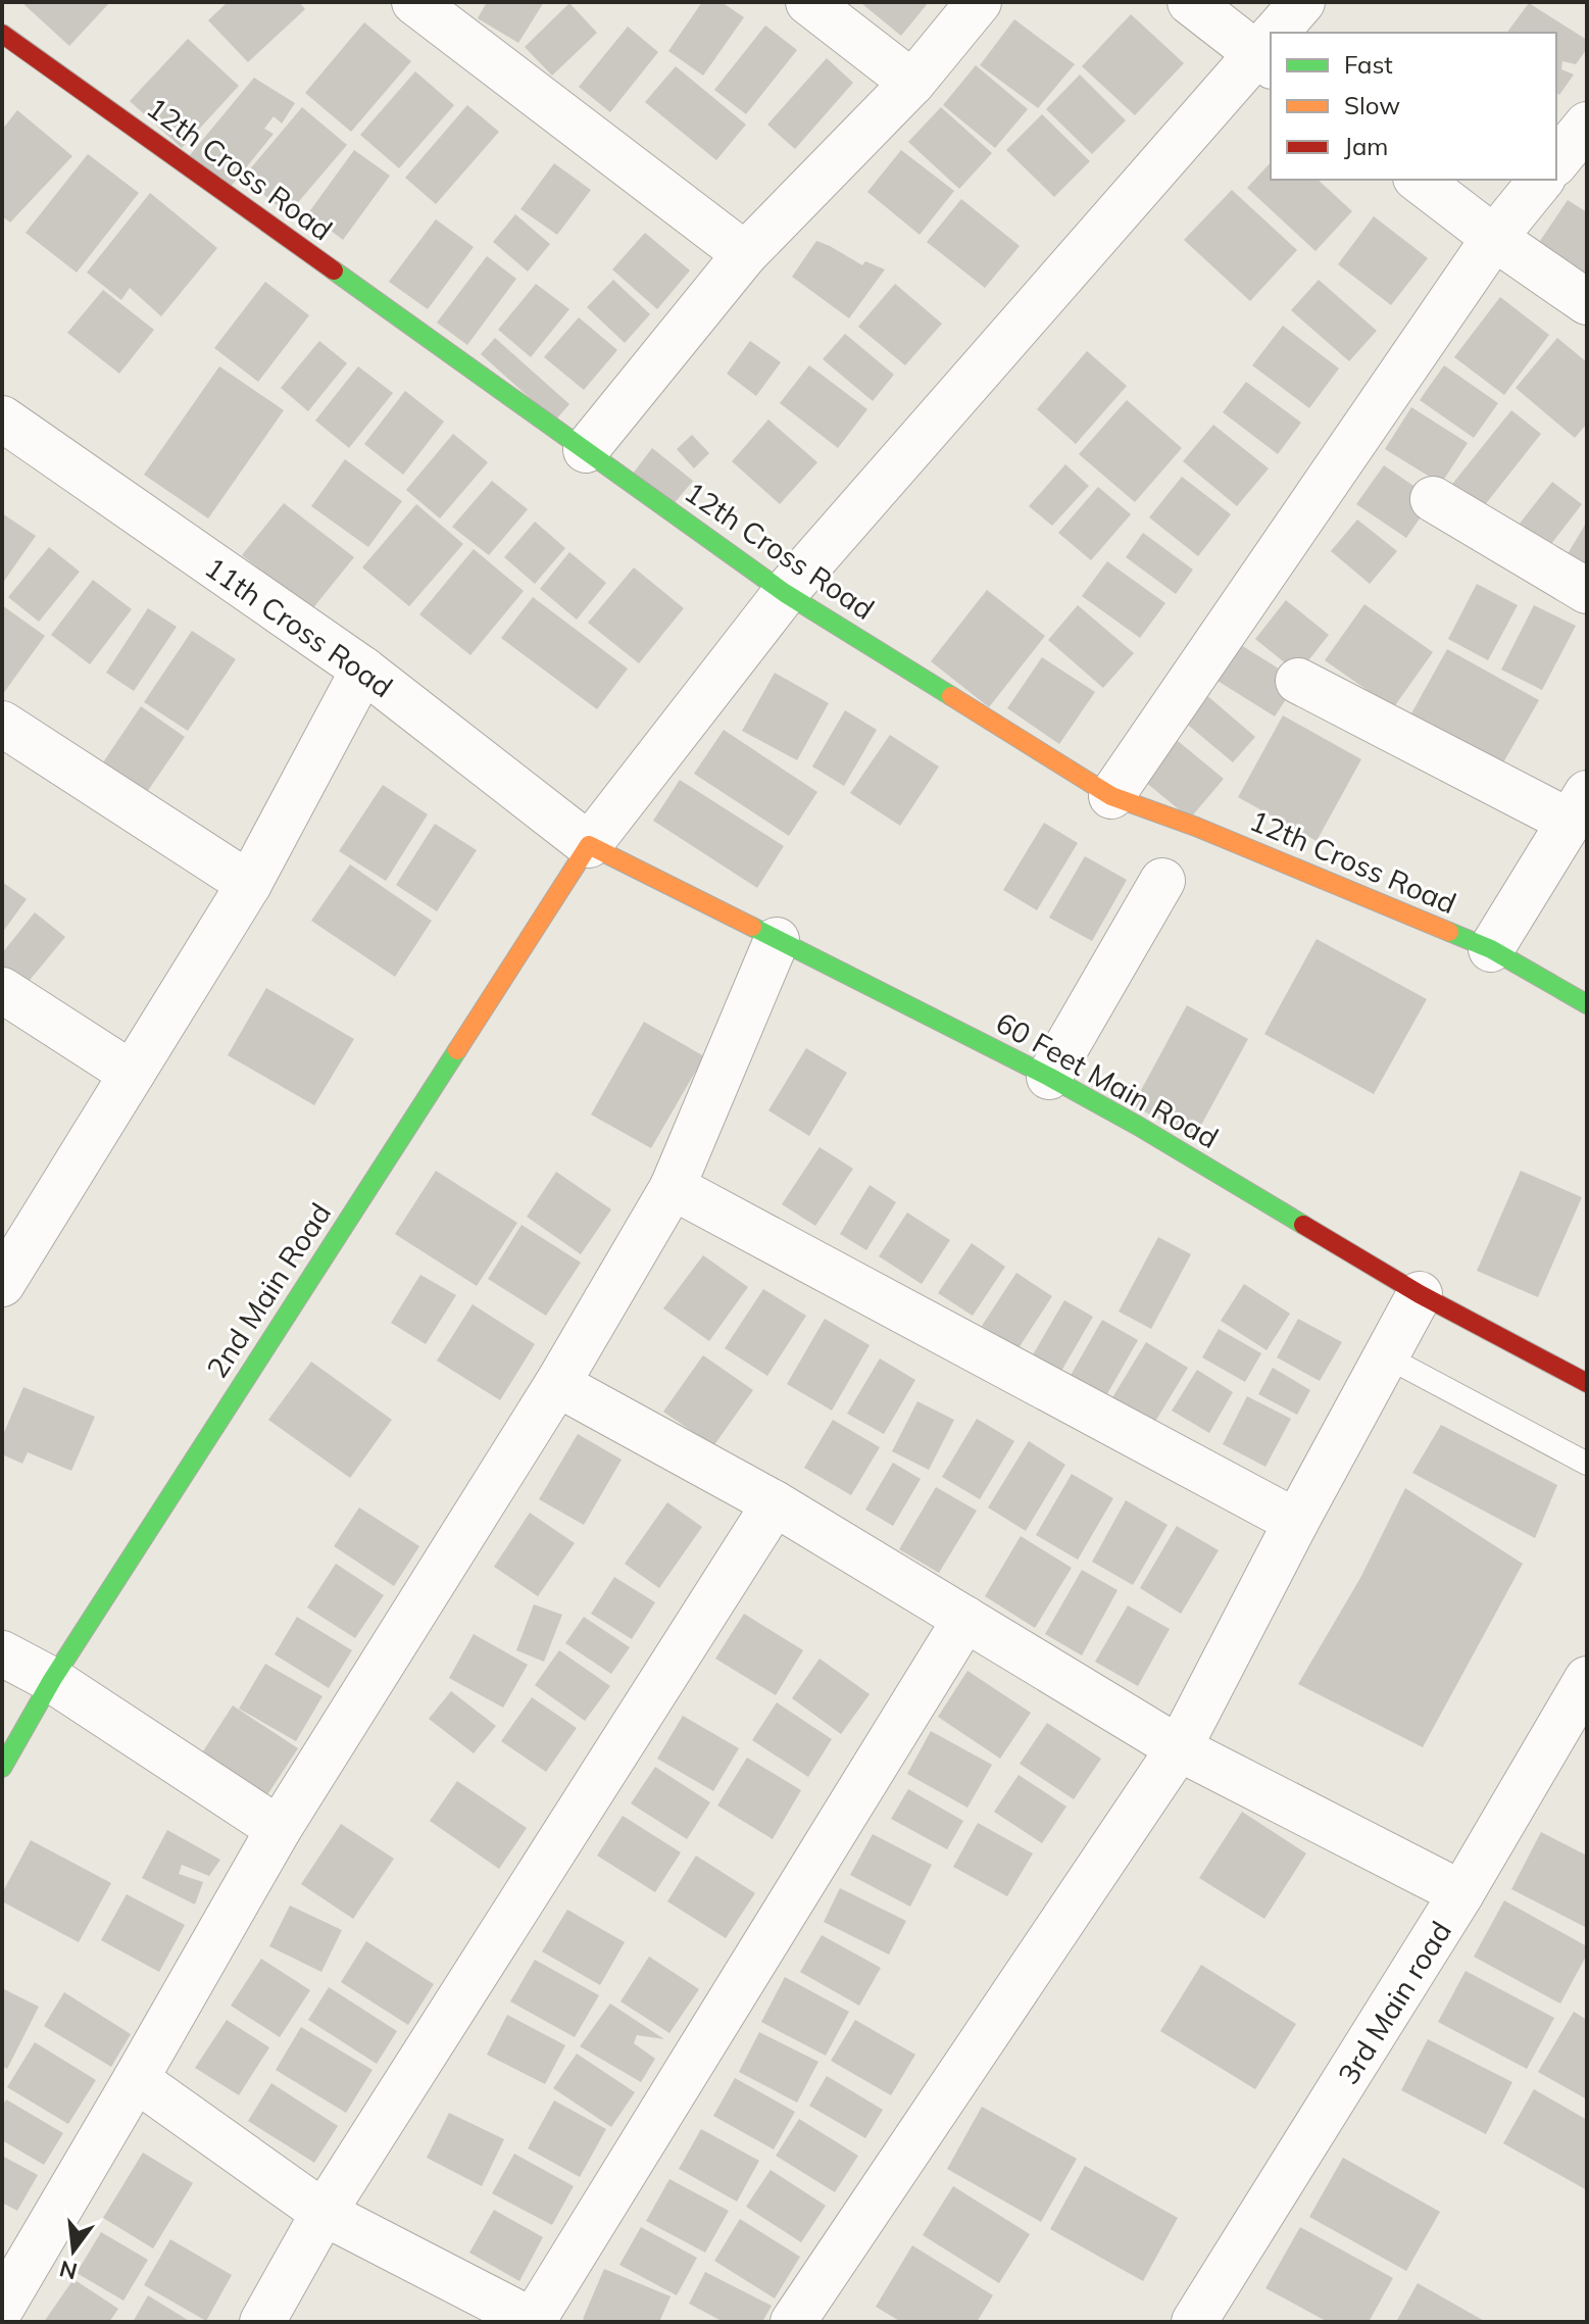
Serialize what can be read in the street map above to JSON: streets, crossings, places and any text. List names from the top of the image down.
{
  "streets": {
    "street": [
      "12th Cross Road",
      "11th Cross Road",
      "60 Feet Main Road",
      "2nd Main Road",
      "3rd Main road"
    ]
  },
  "crossings": [
    ["11th Cross Road", "60 Feet Main Road"],
    ["11th Cross Road", "2nd Main Road"],
    ["60 Feet Main Road", "2nd Main Road"]
  ],
  "legend": ["Fast", "Slow", "Jam"],
  "north": "bottom"
}
